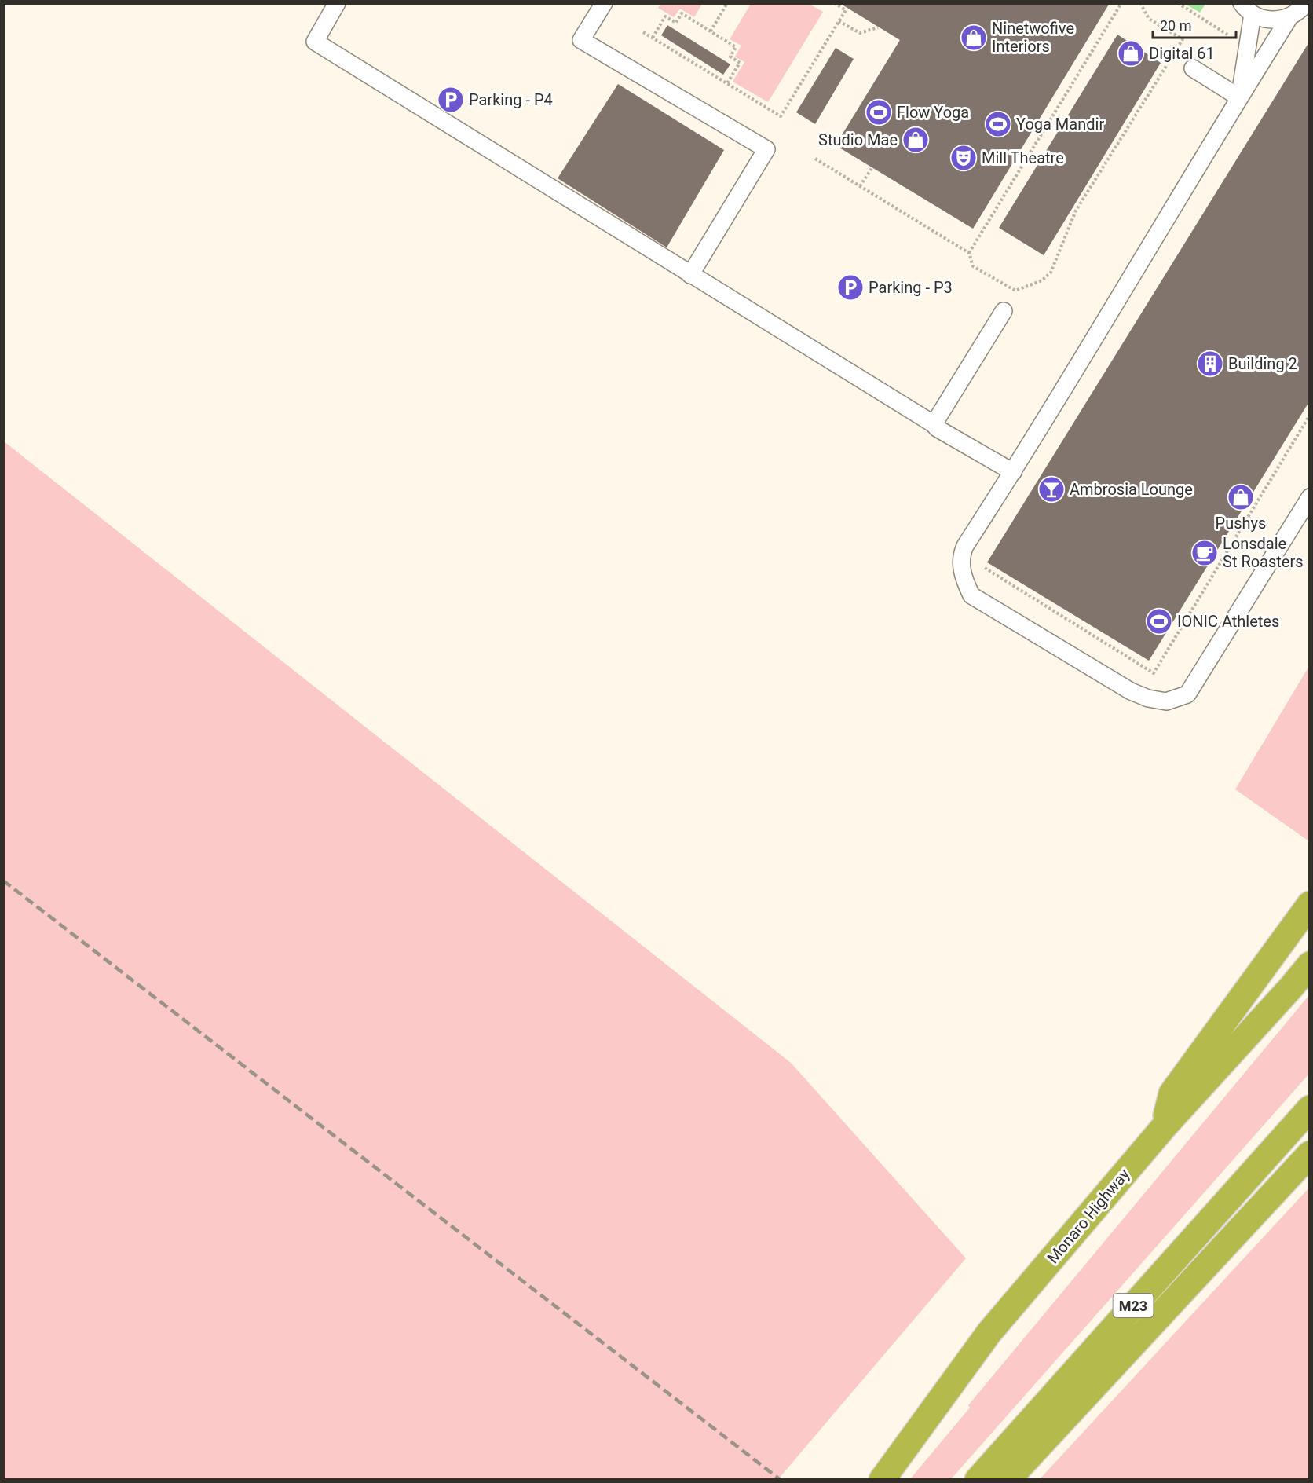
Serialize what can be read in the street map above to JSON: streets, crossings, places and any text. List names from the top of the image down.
{
  "streets": {
    "highway": ["Monaro Highway", "M23"]
  },
  "places": {
    "shop": [
      "Ninetwofive Interiors",
      "Digital 61",
      "Studio Mae",
      "Pushys"
    ],
    "parking": ["Parking - P4", "Parking - P3"],
    "sports": ["Flow Yoga", "Yoga Mandir", "IONIC Athletes"],
    "theatre": ["Mill Theatre"],
    "building": ["Building 2"],
    "bar": ["Ambrosia Lounge"],
    "cafe": ["Lonsdale St Roasters"]
  },
  "scale_bar": "20 m"
}
